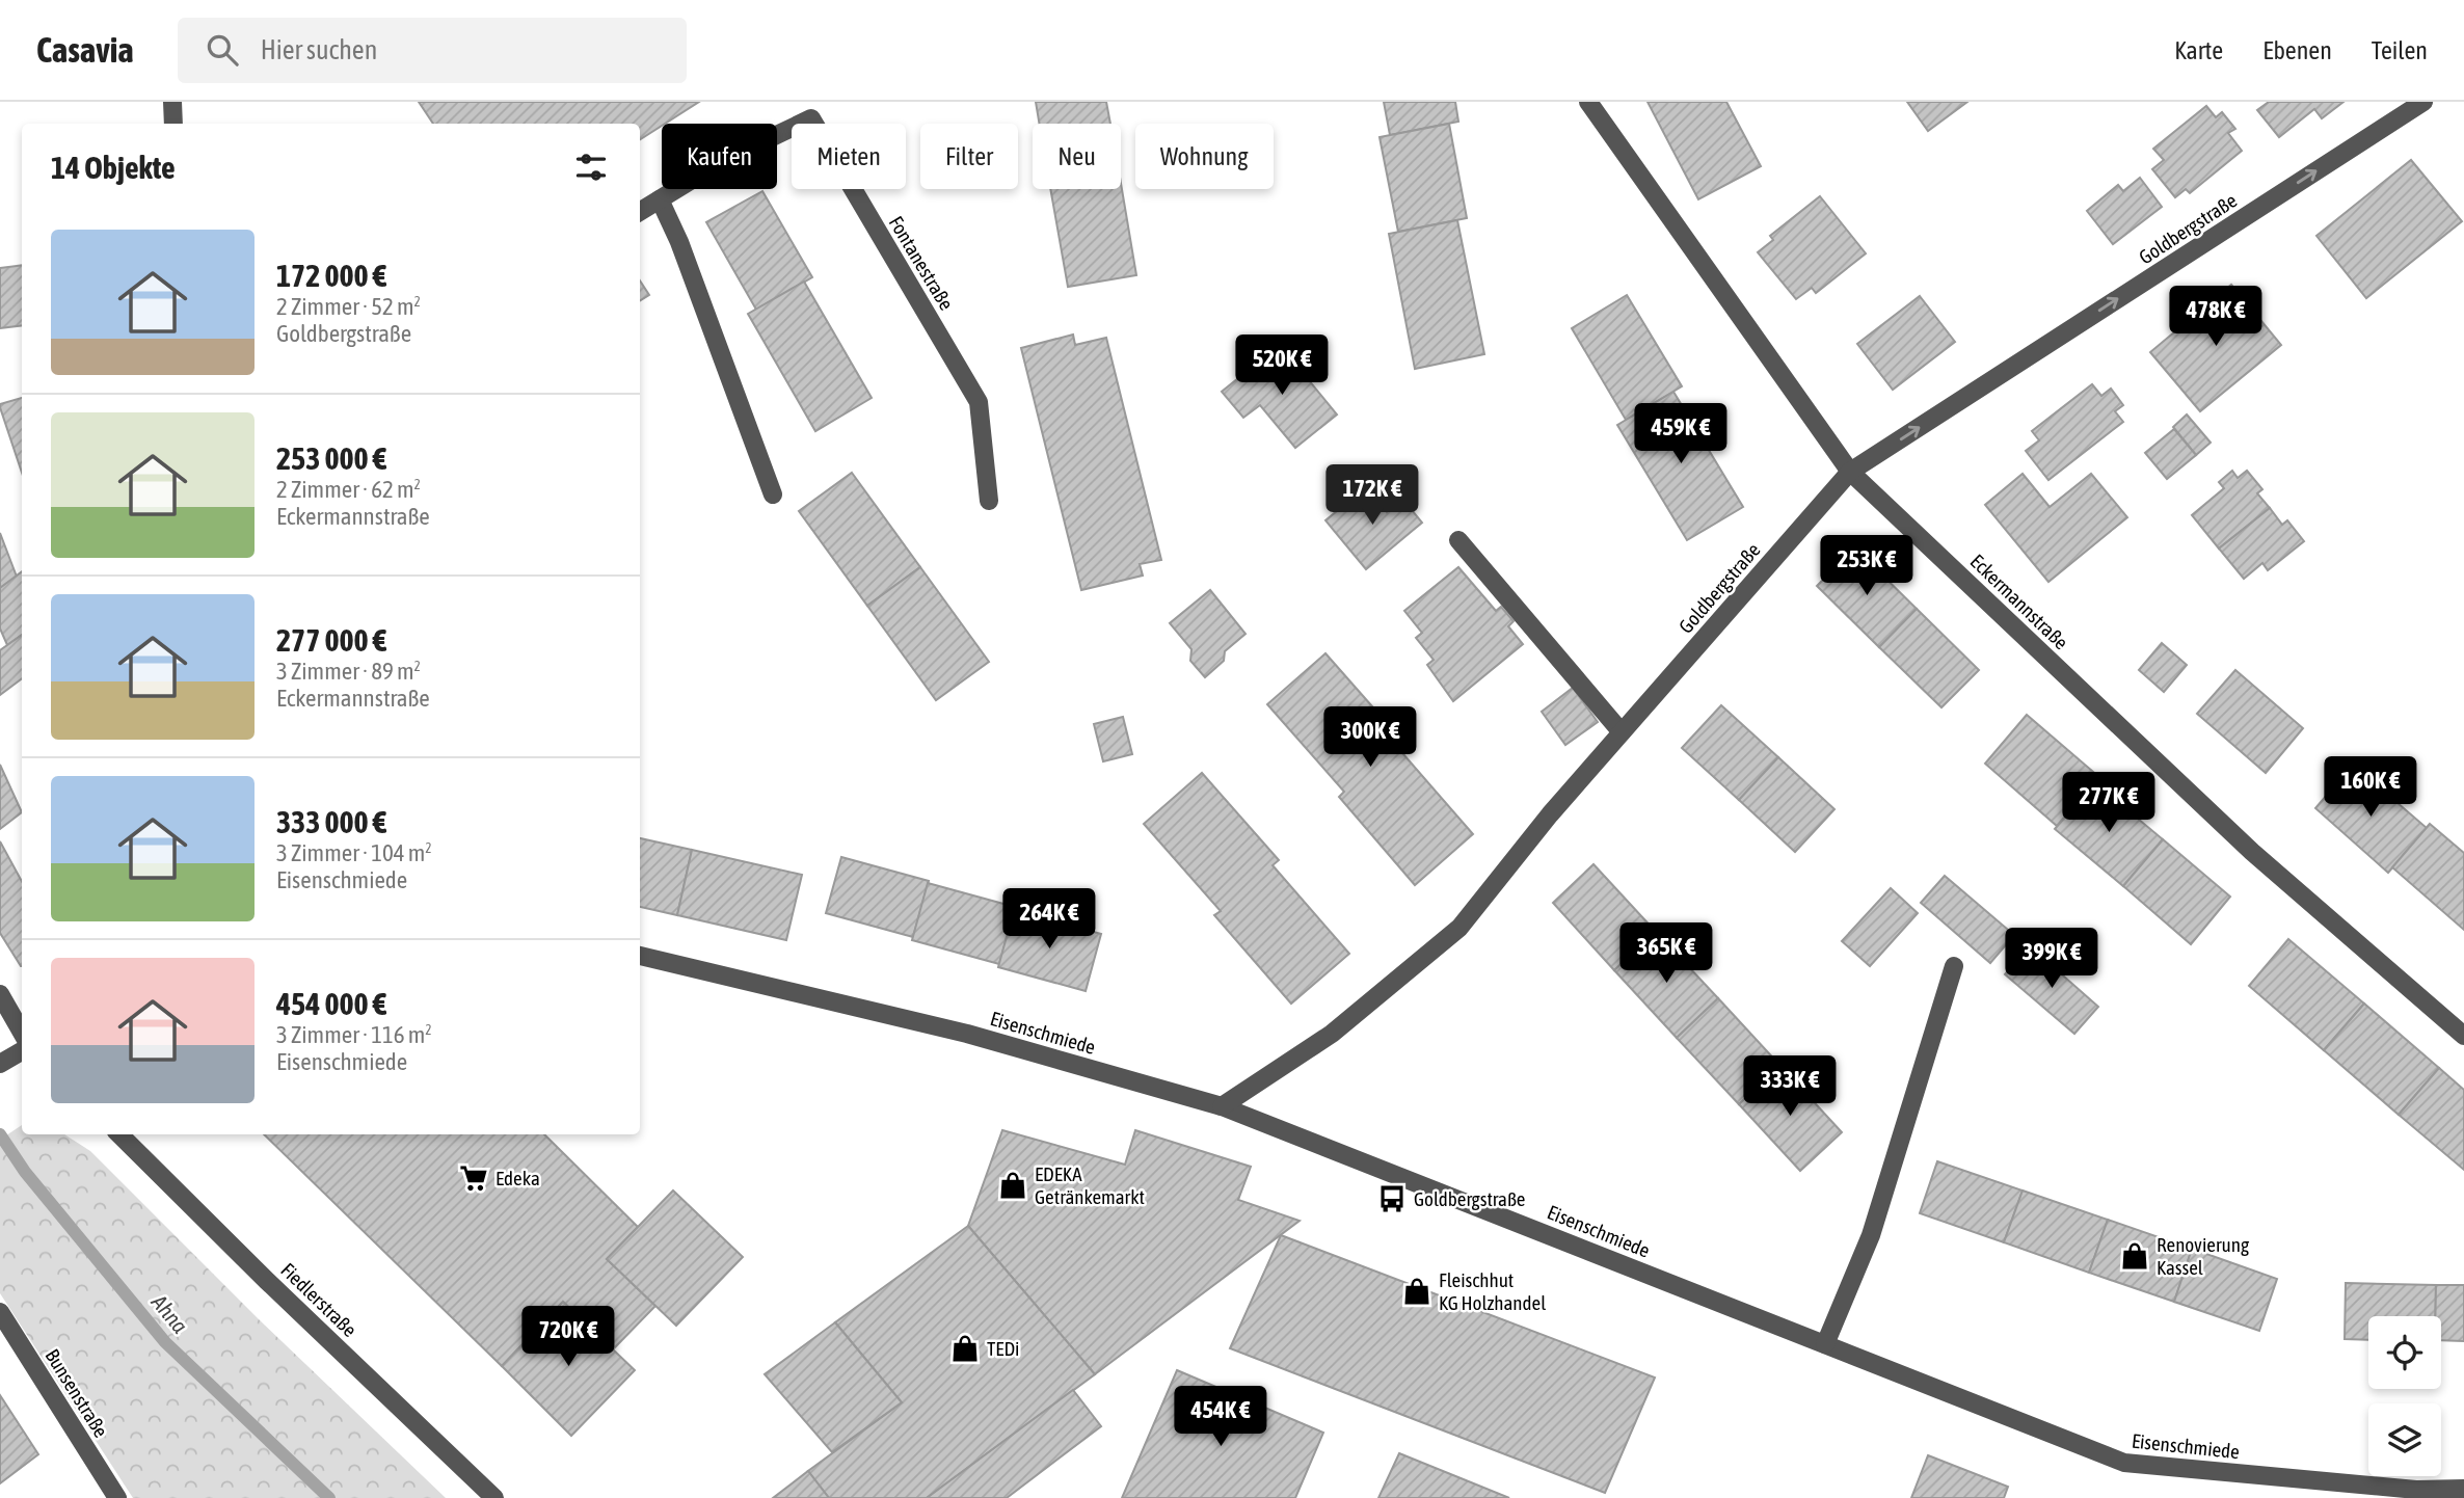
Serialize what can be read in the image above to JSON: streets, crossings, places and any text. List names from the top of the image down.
{
  "streets": {
    "street": [
      "Goldbergstraße",
      "Fontanestraße",
      "Eckermannstraße",
      "Eisenschmiede",
      "Fiedlerstraße",
      "Bunsenstraße"
    ]
  },
  "crossings": [
    ["Goldbergstraße", "Eckermannstraße"],
    ["Goldbergstraße", "Eisenschmiede"]
  ],
  "one_way": ["Goldbergstraße"],
  "water": ["Ahna"],
  "places": {
    "supermarket": ["Edeka"],
    "shop": [
      "EDEKA Getränkemarkt",
      "Renovierung Kassel",
      "Fleischhut KG Holzhandel",
      "TEDi"
    ],
    "bus stop": ["Goldbergstraße"]
  },
  "page": {
    "header": "Casavia",
    "search": "Hier suchen",
    "nav": ["Karte", "Ebenen", "Teilen"],
    "chip": [
      "Kaufen",
      "Mieten",
      "Filter",
      "Neu",
      "Wohnung"
    ],
    "heading": "14 Objekte",
    "list": [
      {
        "name": "172 000 €",
        "note": "2 Zimmer · 52 m² · Goldbergstraße"
      },
      {
        "name": "253 000 €",
        "note": "2 Zimmer · 62 m² · Eckermannstraße"
      },
      {
        "name": "277 000 €",
        "note": "3 Zimmer · 89 m² · Eckermannstraße"
      },
      {
        "name": "333 000 €",
        "note": "3 Zimmer · 104 m² · Eisenschmiede"
      },
      {
        "name": "454 000 €",
        "note": "3 Zimmer · 116 m² · Eisenschmiede"
      }
    ],
    "price": [
      "478K €",
      "520K €",
      "459K €",
      "172K €",
      "253K €",
      "300K €",
      "160K €",
      "277K €",
      "264K €",
      "365K €",
      "399K €",
      "333K €",
      "720K €",
      "454K €"
    ]
  }
}
